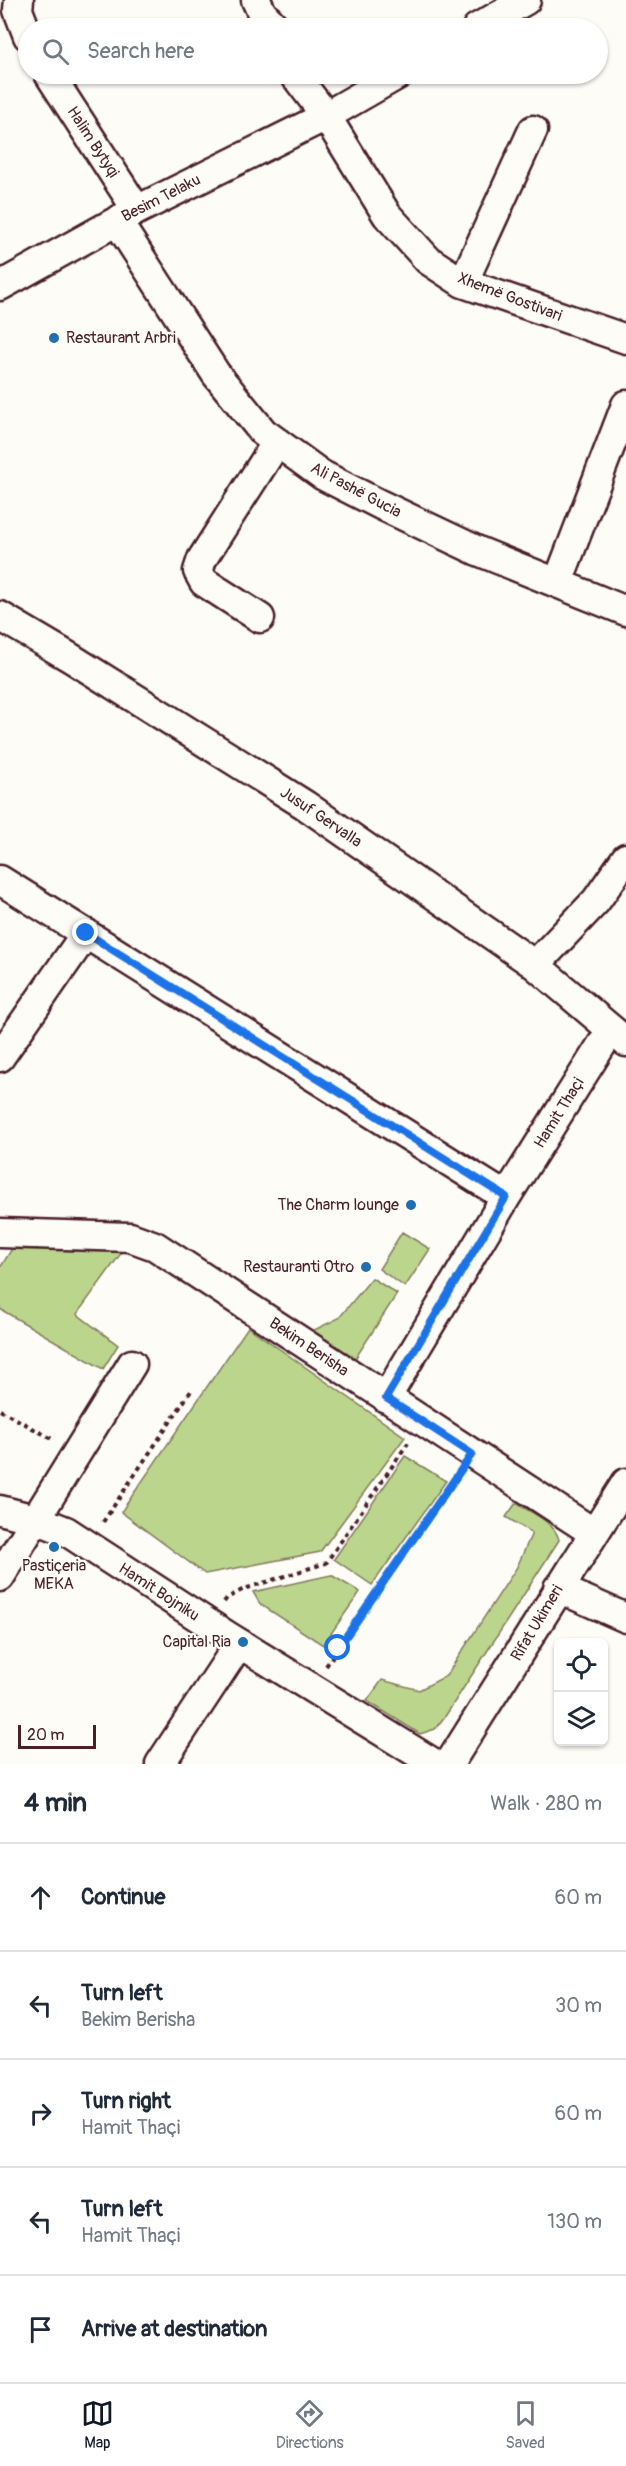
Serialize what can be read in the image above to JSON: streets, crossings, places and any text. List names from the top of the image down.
{
  "streets": {
    "street": [
      "Halim Bytyqi",
      "Besim Telaku",
      "Xhemë Gostivari",
      "Ali Pashë Gucia",
      "Jusuf Gervalla",
      "Hamit Thaçi",
      "Bekim Berisha",
      "Hamit Bojniku",
      "Rifat Ukimeri"
    ]
  },
  "crossings": [
    ["Halim Bytyqi", "Besim Telaku"],
    ["Halim Bytyqi", "Ali Pashë Gucia"],
    ["Besim Telaku", "Xhemë Gostivari"],
    ["Besim Telaku", "Ali Pashë Gucia"],
    ["Jusuf Gervalla", "Hamit Thaçi"],
    ["Hamit Thaçi", "Bekim Berisha"],
    ["Bekim Berisha", "Rifat Ukimeri"]
  ],
  "places": [
    "Restaurant Arbri",
    "The Charm lounge",
    "Restauranti Otro",
    "Pastiçeria MEKA",
    "Capital Ria"
  ],
  "scale_bar": "20 m",
  "page": {
    "search": "Search here",
    "scale": "20 m",
    "heading": ["4 min", "Walk · 280 m"],
    "list": [
      ["Continue", "60 m"],
      ["Turn left", "Bekim Berisha", "30 m"],
      ["Turn right", "Hamit Thaçi", "60 m"],
      ["Turn left", "Hamit Thaçi", "130 m"],
      "Arrive at destination"
    ],
    "nav": ["Map", "Directions", "Saved"]
  }
}
